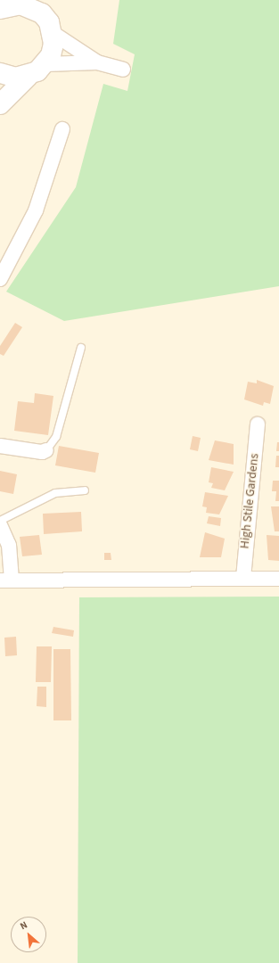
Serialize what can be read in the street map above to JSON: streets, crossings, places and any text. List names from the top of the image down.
{
  "streets": {
    "street": ["High Stile Gardens"]
  },
  "north": "top left"
}
